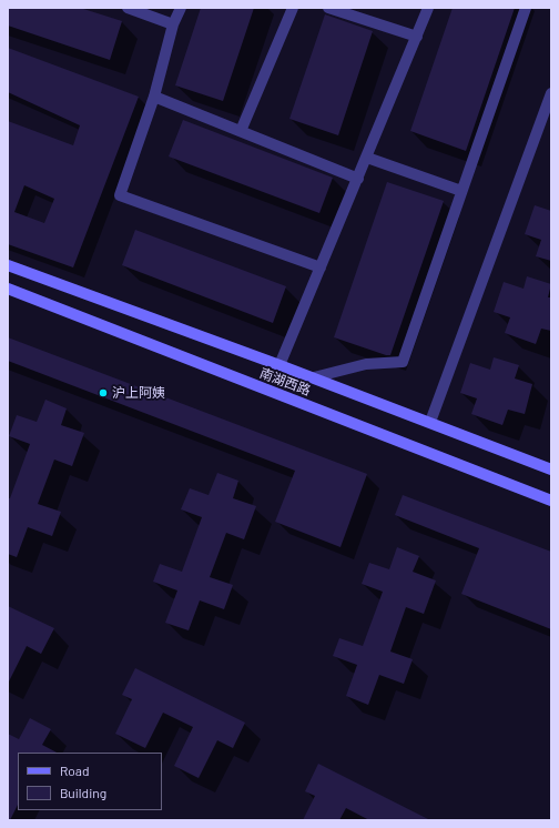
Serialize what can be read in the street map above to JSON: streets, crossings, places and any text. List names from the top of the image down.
{
  "streets": {
    "main road": ["南湖西路"]
  },
  "places": ["沪上阿姨"],
  "legend": ["Road", "Building"]
}
